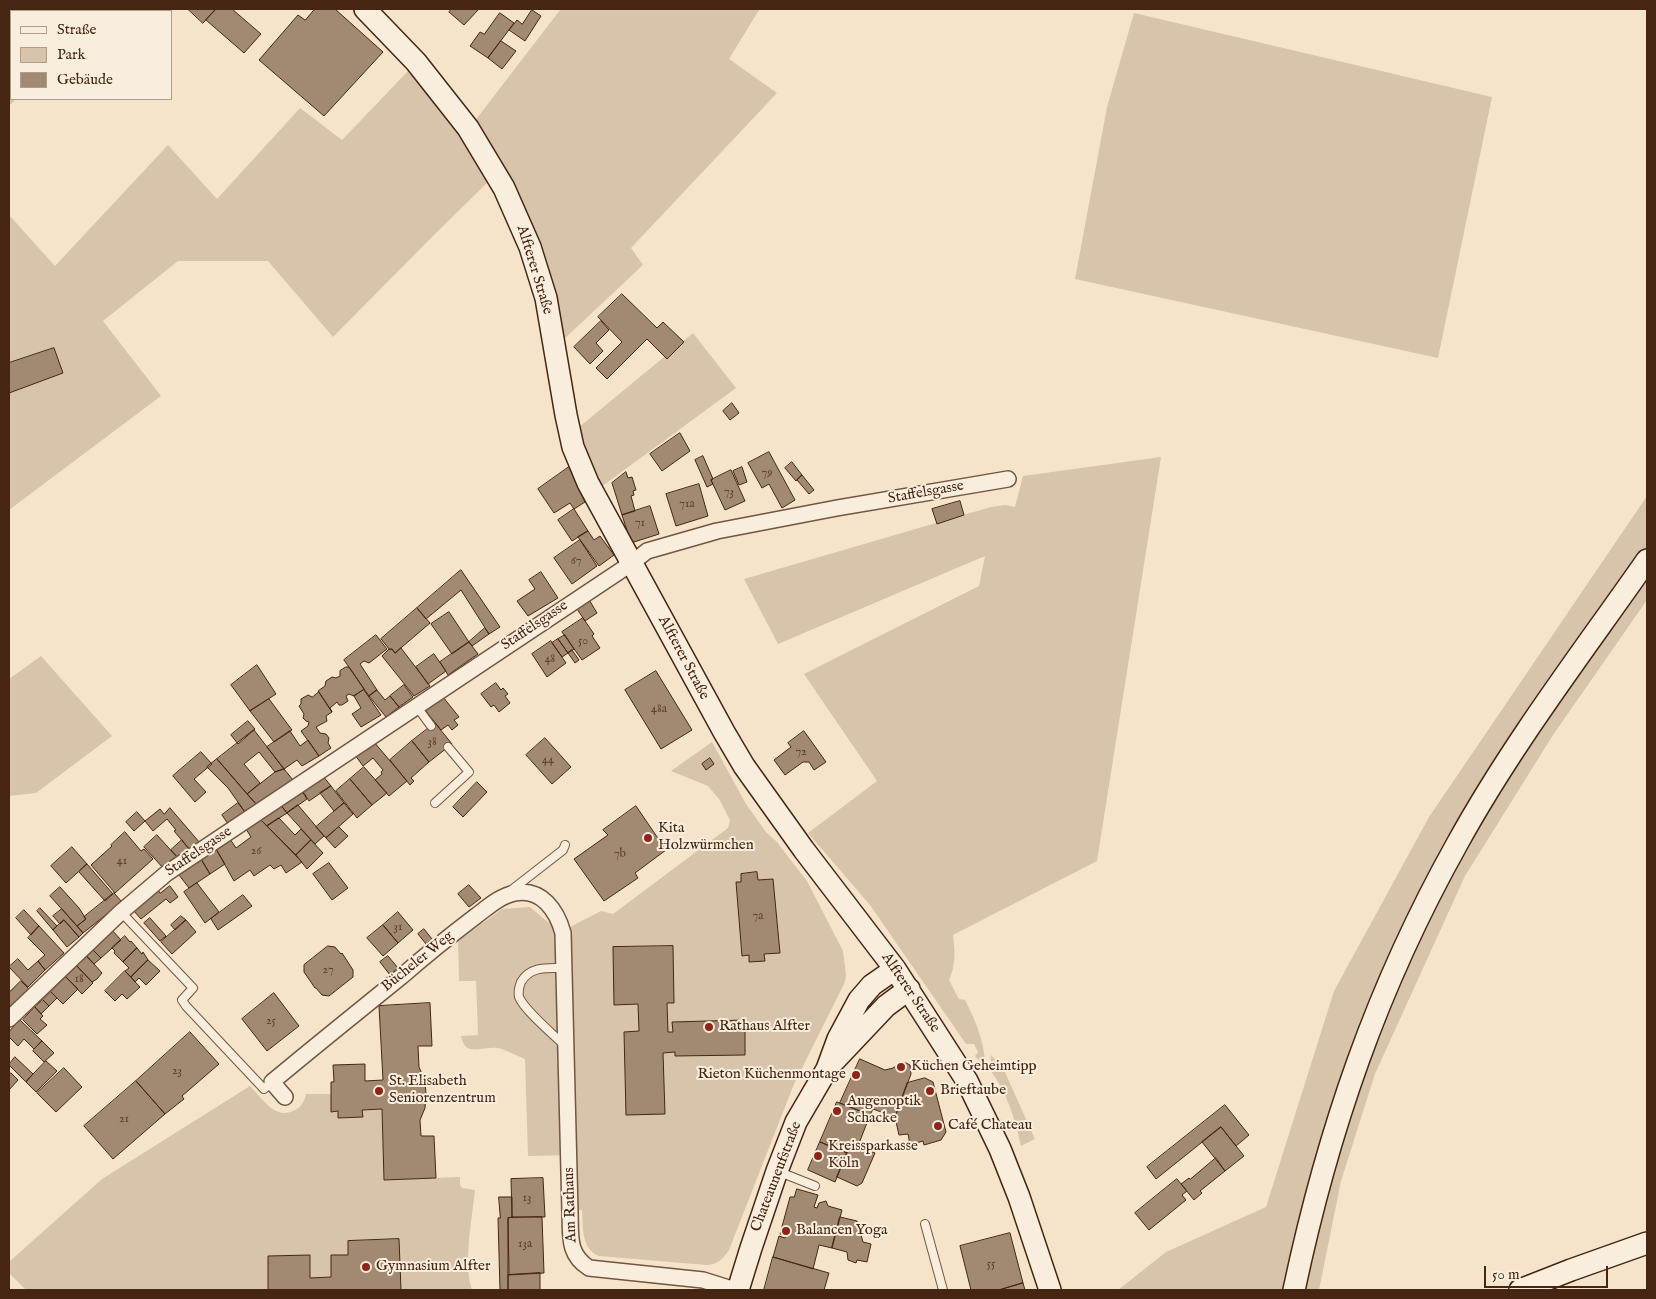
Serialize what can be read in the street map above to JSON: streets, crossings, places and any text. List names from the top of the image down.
{
  "streets": {
    "street": [
      "Alfterer Straße",
      "Staffelsgasse",
      "Bücheler Weg",
      "Chateauneufstraße",
      "Am Rathaus"
    ]
  },
  "crossings": [
    ["Alfterer Straße", "Staffelsgasse"],
    ["Alfterer Straße", "Chateauneufstraße"],
    ["Bücheler Weg", "Am Rathaus"],
    ["Chateauneufstraße", "Am Rathaus"]
  ],
  "places": [
    "Kita Holzwürmchen",
    "Rathaus Alfter",
    "Küchen Geheimtipp",
    "Rieton Küchenmontage",
    "St. Elisabeth Seniorenzentrum",
    "Brieftaube",
    "Augenoptik Schacke",
    "Café Chateau",
    "Kreissparkasse Köln",
    "Balancen Yoga",
    "Gymnasium Alfter"
  ],
  "house_numbers": [
    "79",
    "73",
    "71a",
    "71",
    "67",
    "50",
    "48",
    "48a",
    "38",
    "72",
    "44",
    "26",
    "7b",
    "41",
    "7a",
    "31",
    "27",
    "18",
    "25",
    "23",
    "21",
    "13",
    "13a",
    "55"
  ],
  "legend": ["Straße", "Park", "Gebäude"],
  "scale_bar": "50 m"
}
